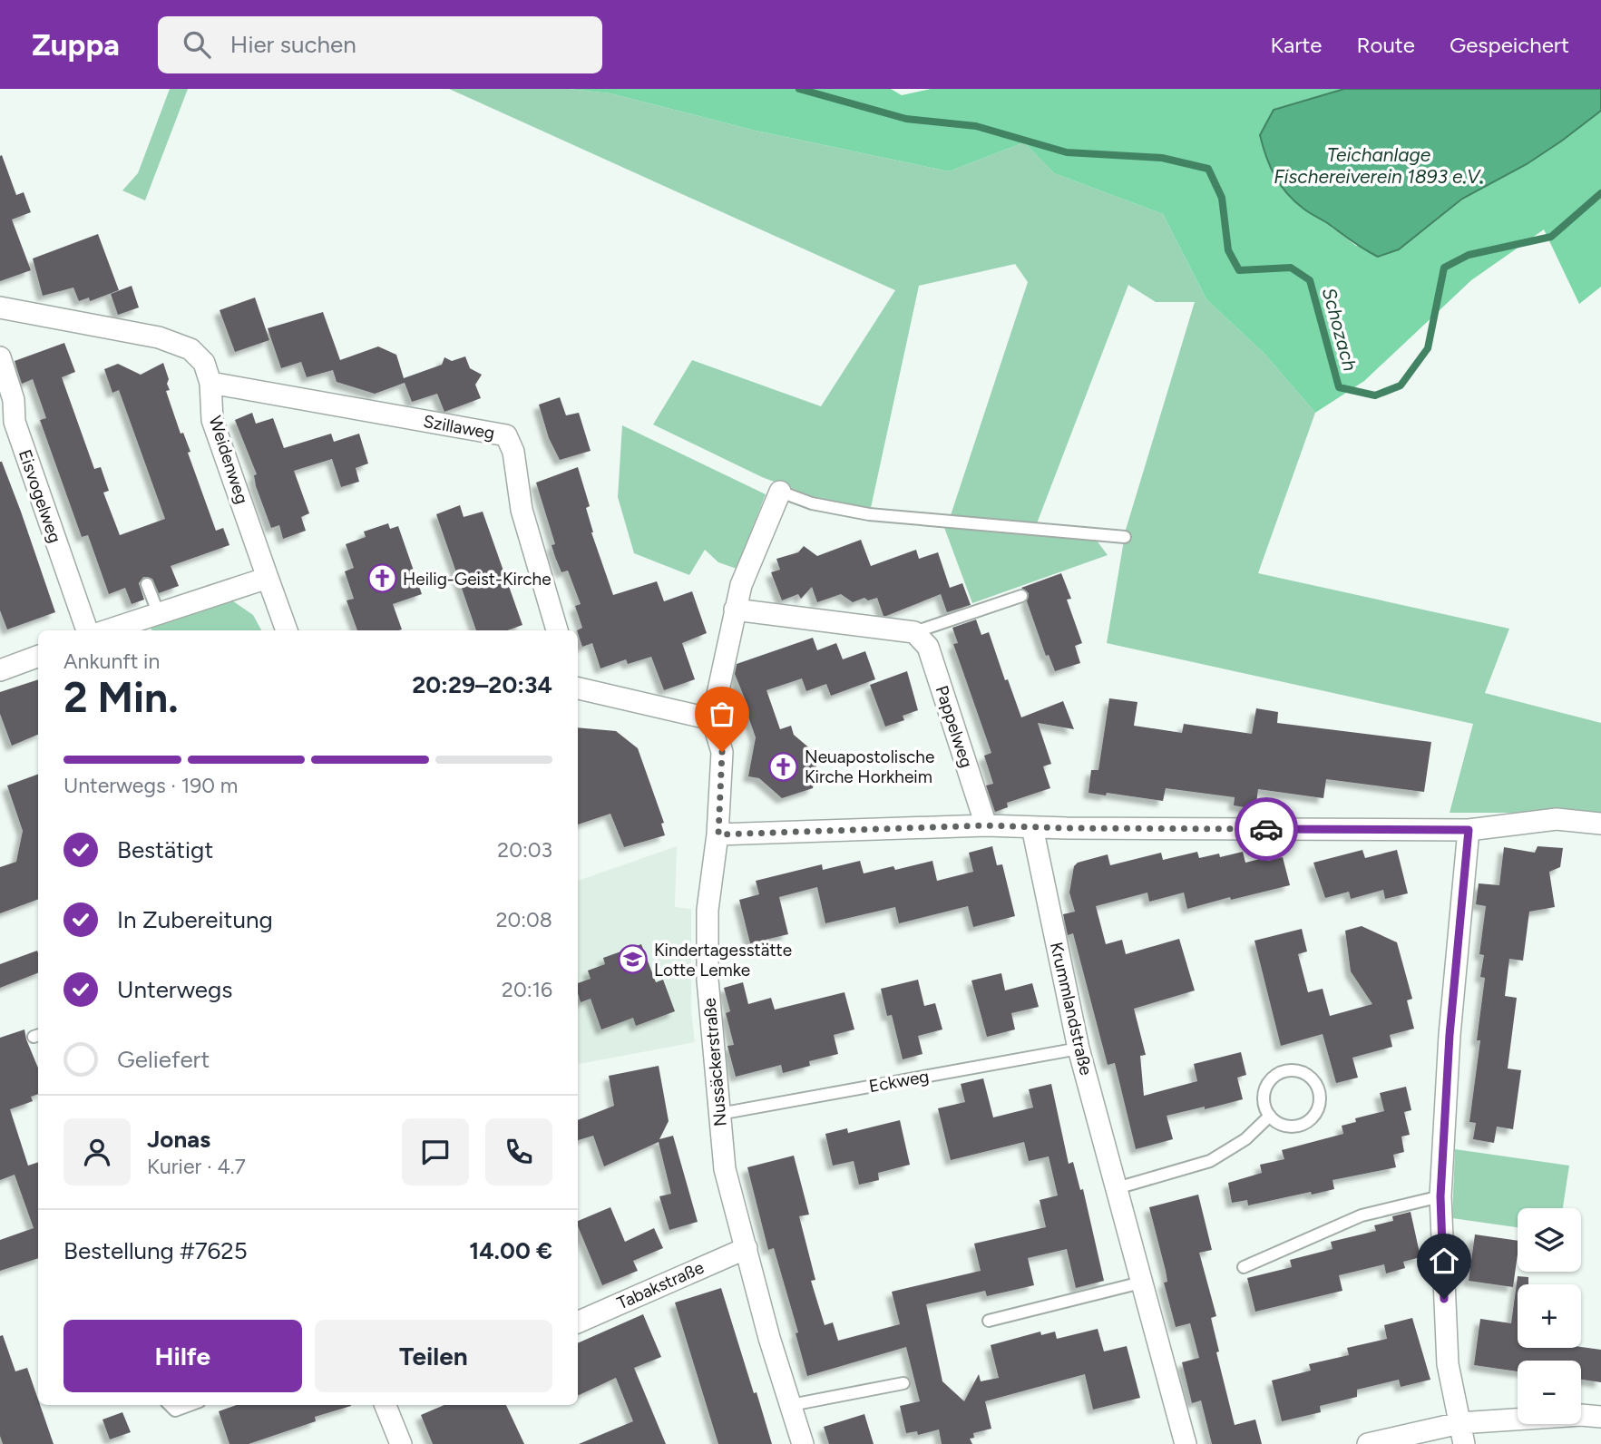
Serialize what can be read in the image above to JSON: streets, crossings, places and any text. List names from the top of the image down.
{
  "streets": {
    "street": [
      "Szillaweg",
      "Weidenweg",
      "Eisvogelweg",
      "Pappelweg",
      "Krummlandstraße",
      "Nussäckerstraße",
      "Tabakstraße"
    ],
    "lane": ["Eckweg"]
  },
  "crossings": [
    ["Szillaweg", "Weidenweg"],
    ["Krummlandstraße", "Eckweg"],
    ["Nussäckerstraße", "Eckweg"],
    ["Nussäckerstraße", "Tabakstraße"]
  ],
  "water": ["Teichanlage Fischereiverein 1893 e.V.", "Schozach"],
  "places": {
    "church": ["Heilig-Geist-Kirche", "Neuapostolische Kirche Horkheim"],
    "school or university": ["Kindertagesstätte Lotte Lemke"]
  },
  "page": {
    "header": "Zuppa",
    "search": "Hier suchen",
    "nav": ["Karte", "Route", "Gespeichert"],
    "heading": ["2 Min.", "Ankunft in", "20:29–20:34"],
    "panel": [
      "Jonas",
      "Kurier · 4.7",
      "Bestellung #7625",
      "14.00 €"
    ],
    "bar": "Unterwegs · 190 m",
    "list": [
      ["Bestätigt", "20:03"],
      ["In Zubereitung", "20:08"],
      ["Unterwegs", "20:16"],
      "Geliefert"
    ],
    "map_buttons": ["+", "−"],
    "buttons": ["Hilfe", "Teilen"]
  }
}
